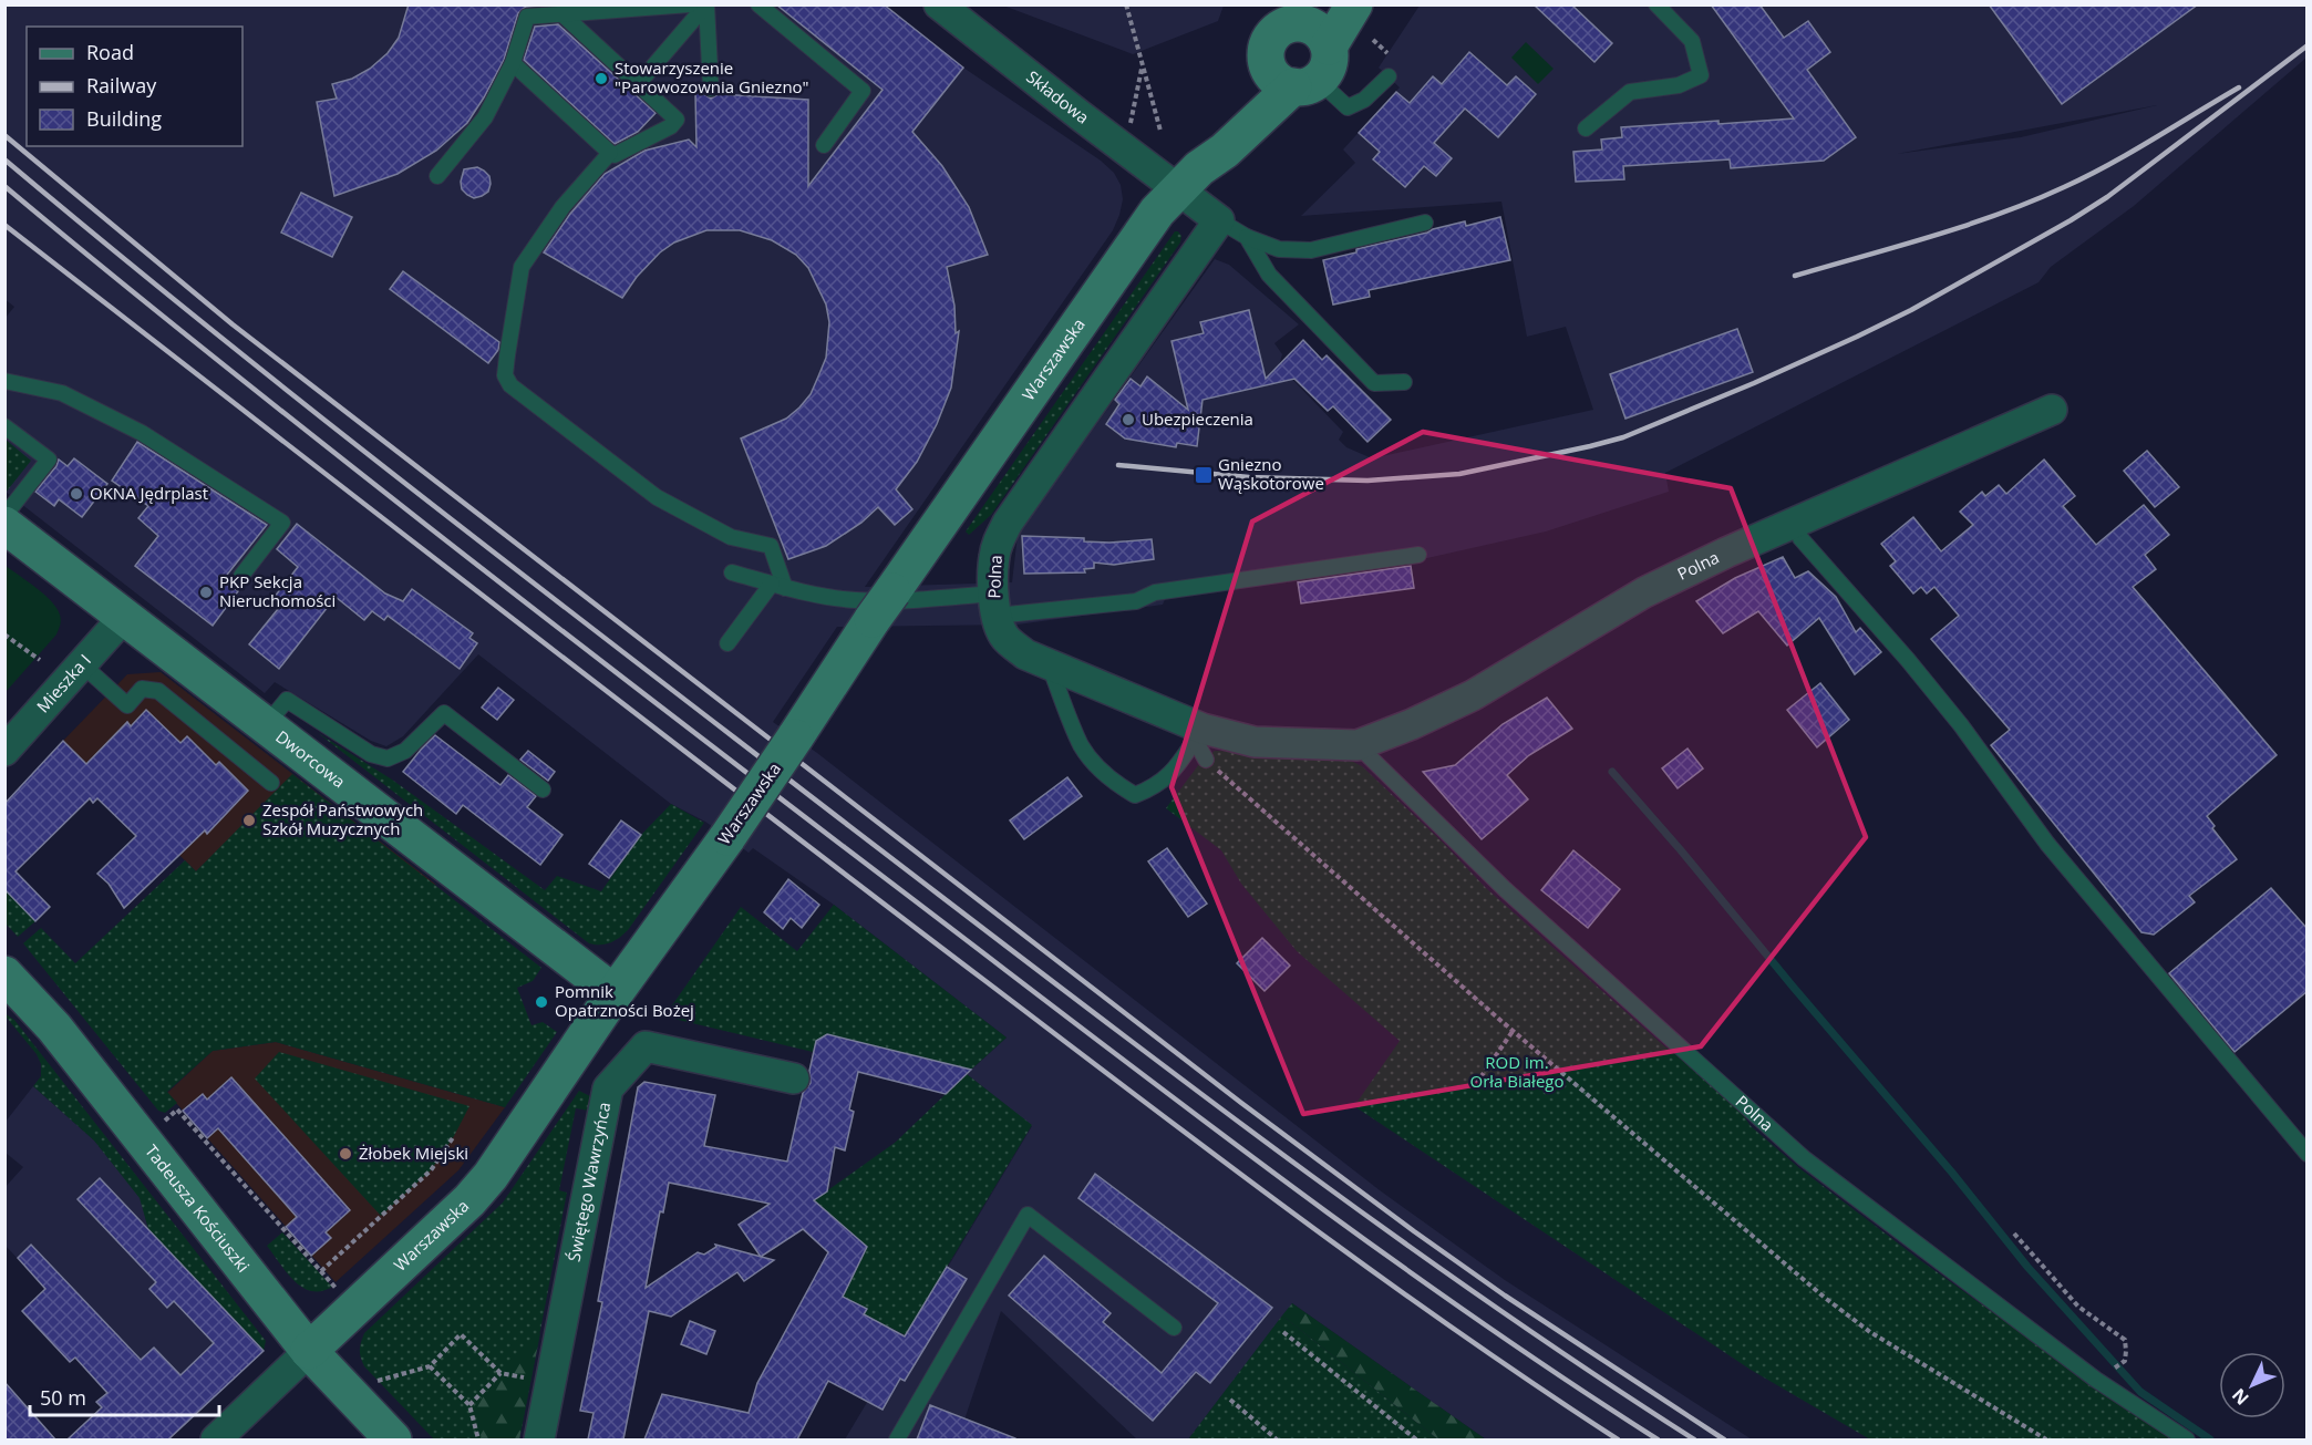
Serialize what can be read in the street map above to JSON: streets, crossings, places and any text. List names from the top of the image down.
{
  "streets": {
    "street": [
      "Składowa",
      "Warszawska",
      "Polna",
      "Mieszka I",
      "Dworcowa",
      "Świętego Wawrzyńca",
      "Tadeusza Kościuszki"
    ]
  },
  "crossings": [
    ["Składowa", "Warszawska"],
    ["Warszawska", "Dworcowa"],
    ["Warszawska", "Tadeusza Kościuszki"],
    ["Mieszka I", "Dworcowa"]
  ],
  "parks": ["ROD im. Orła Białego"],
  "places": {
    "other": [
      "Stowarzyszenie \"Parowozownia Gniezno\"",
      "Ubezpieczenia",
      "OKNA Jędrplast",
      "PKP Sekcja Nieruchomości",
      "Zespół Państwowych Szkół Muzycznych",
      "Pomnik Opatrzności Bożej",
      "Żłobek Miejski"
    ],
    "transit": ["Gniezno Wąskotorowe"]
  },
  "legend": ["Road", "Railway", "Building"],
  "scale_bar": "50 m",
  "north": "bottom left"
}
